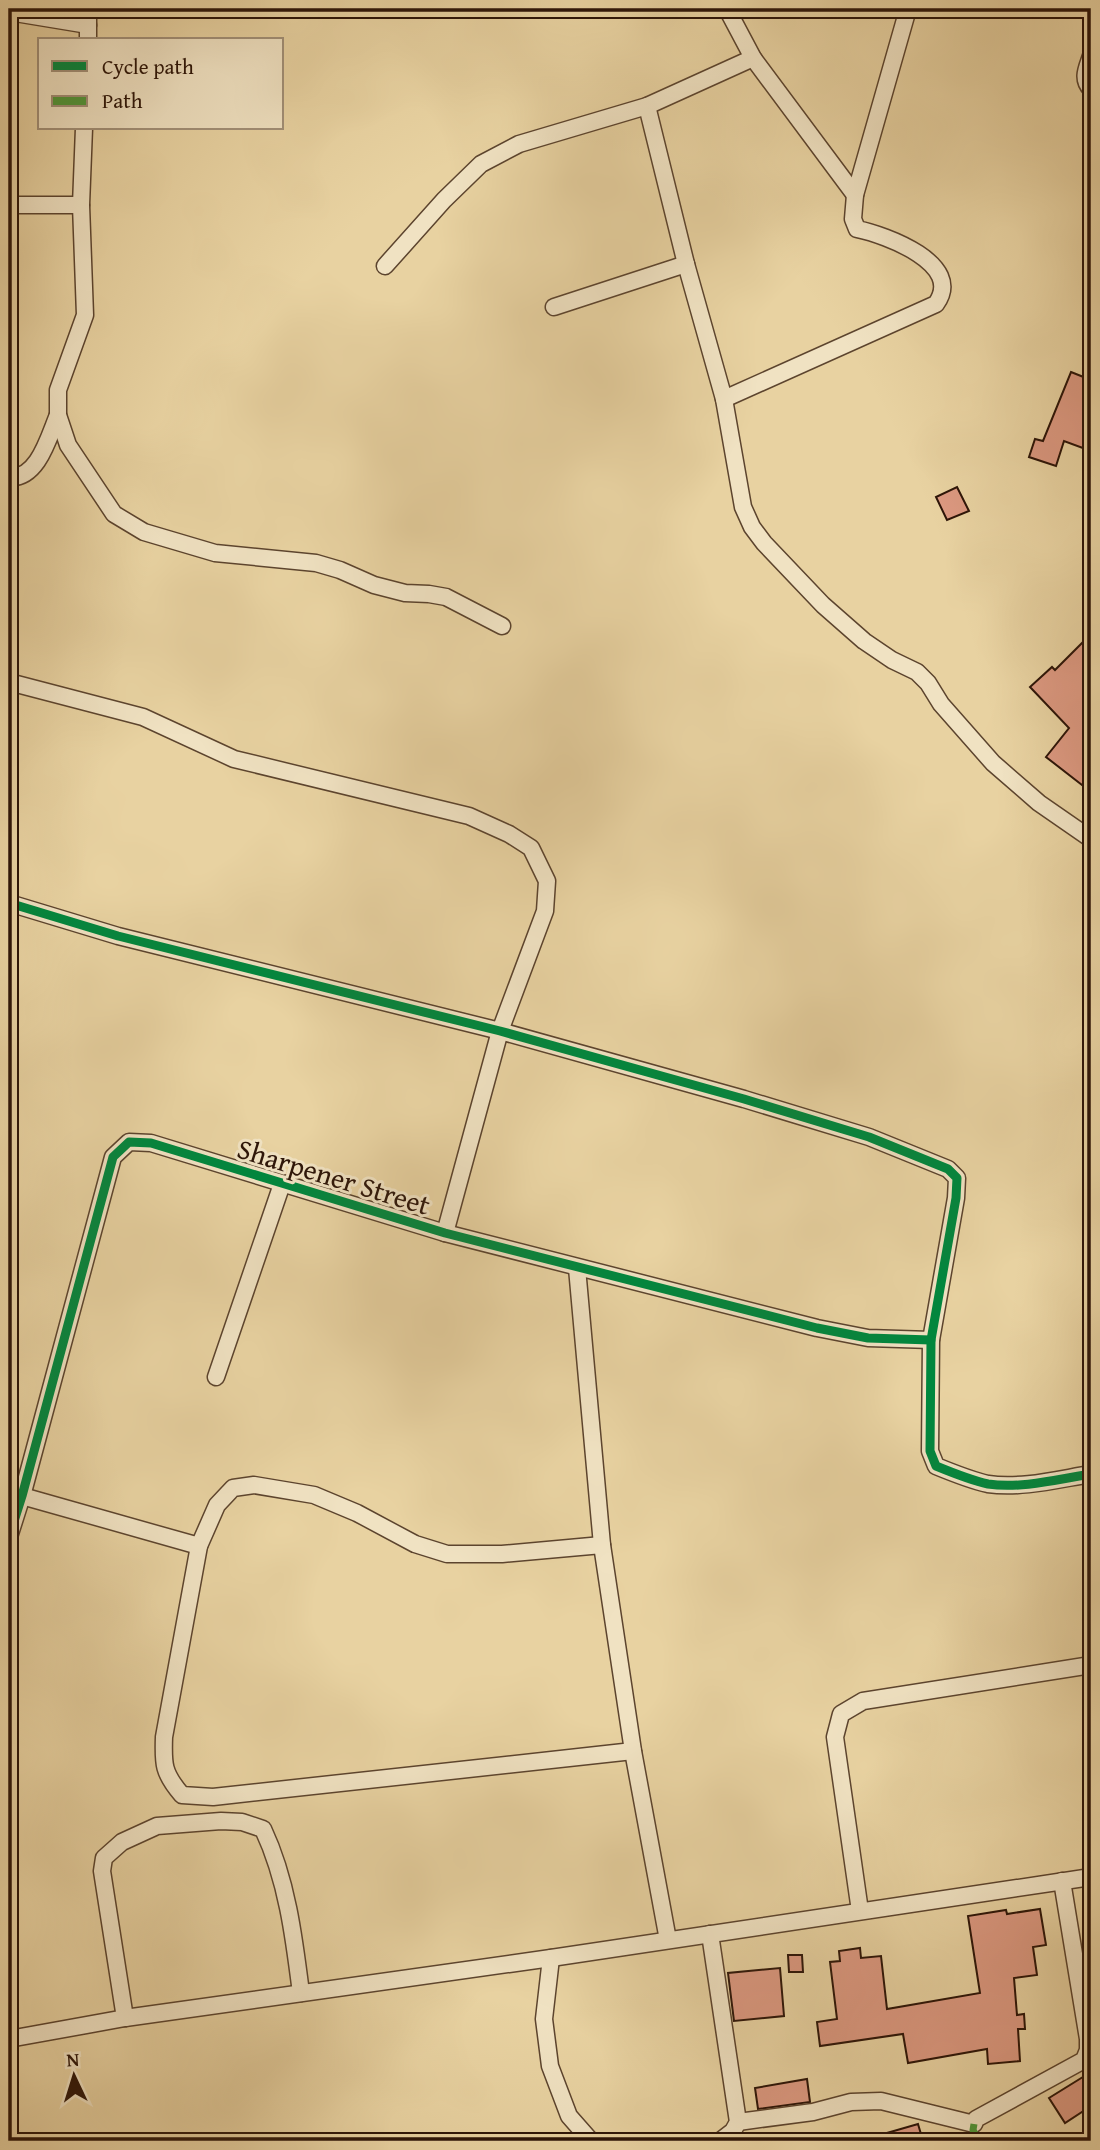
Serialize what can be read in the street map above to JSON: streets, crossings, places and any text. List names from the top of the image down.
{
  "streets": {
    "street": ["Sharpener Street"]
  },
  "legend": ["Cycle path", "Path"],
  "north": "top"
}
